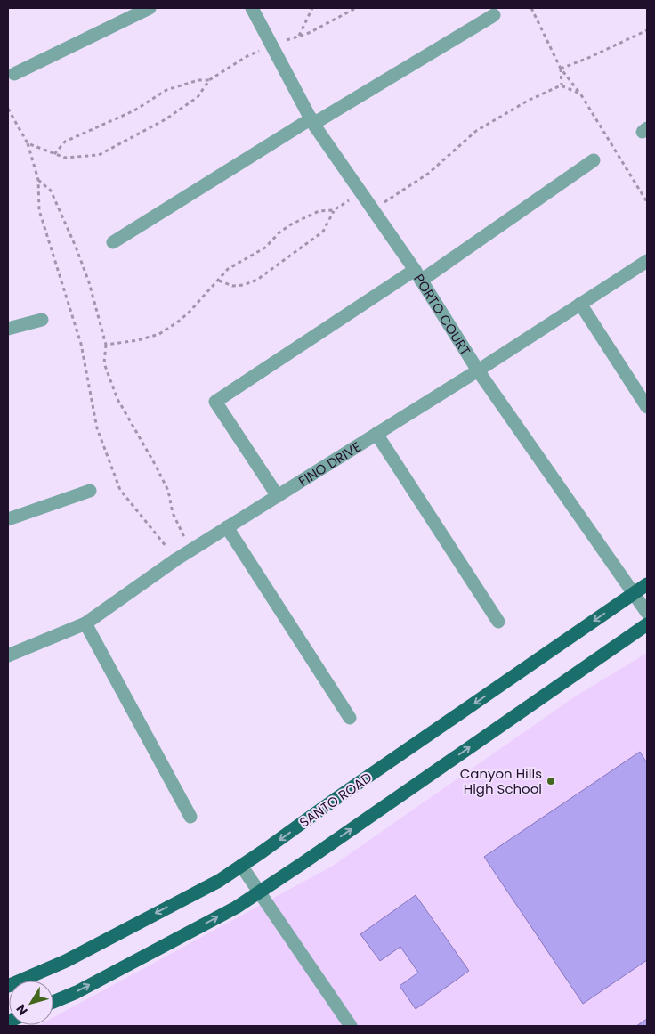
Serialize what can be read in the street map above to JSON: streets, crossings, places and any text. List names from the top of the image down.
{
  "streets": {
    "main road": ["SANTO ROAD"],
    "street": ["PORTO COURT", "FINO DRIVE"]
  },
  "crossings": [
    ["PORTO COURT", "FINO DRIVE"],
    ["PORTO COURT", "SANTO ROAD"]
  ],
  "places": ["Canyon Hills High School"],
  "north": "bottom left"
}
